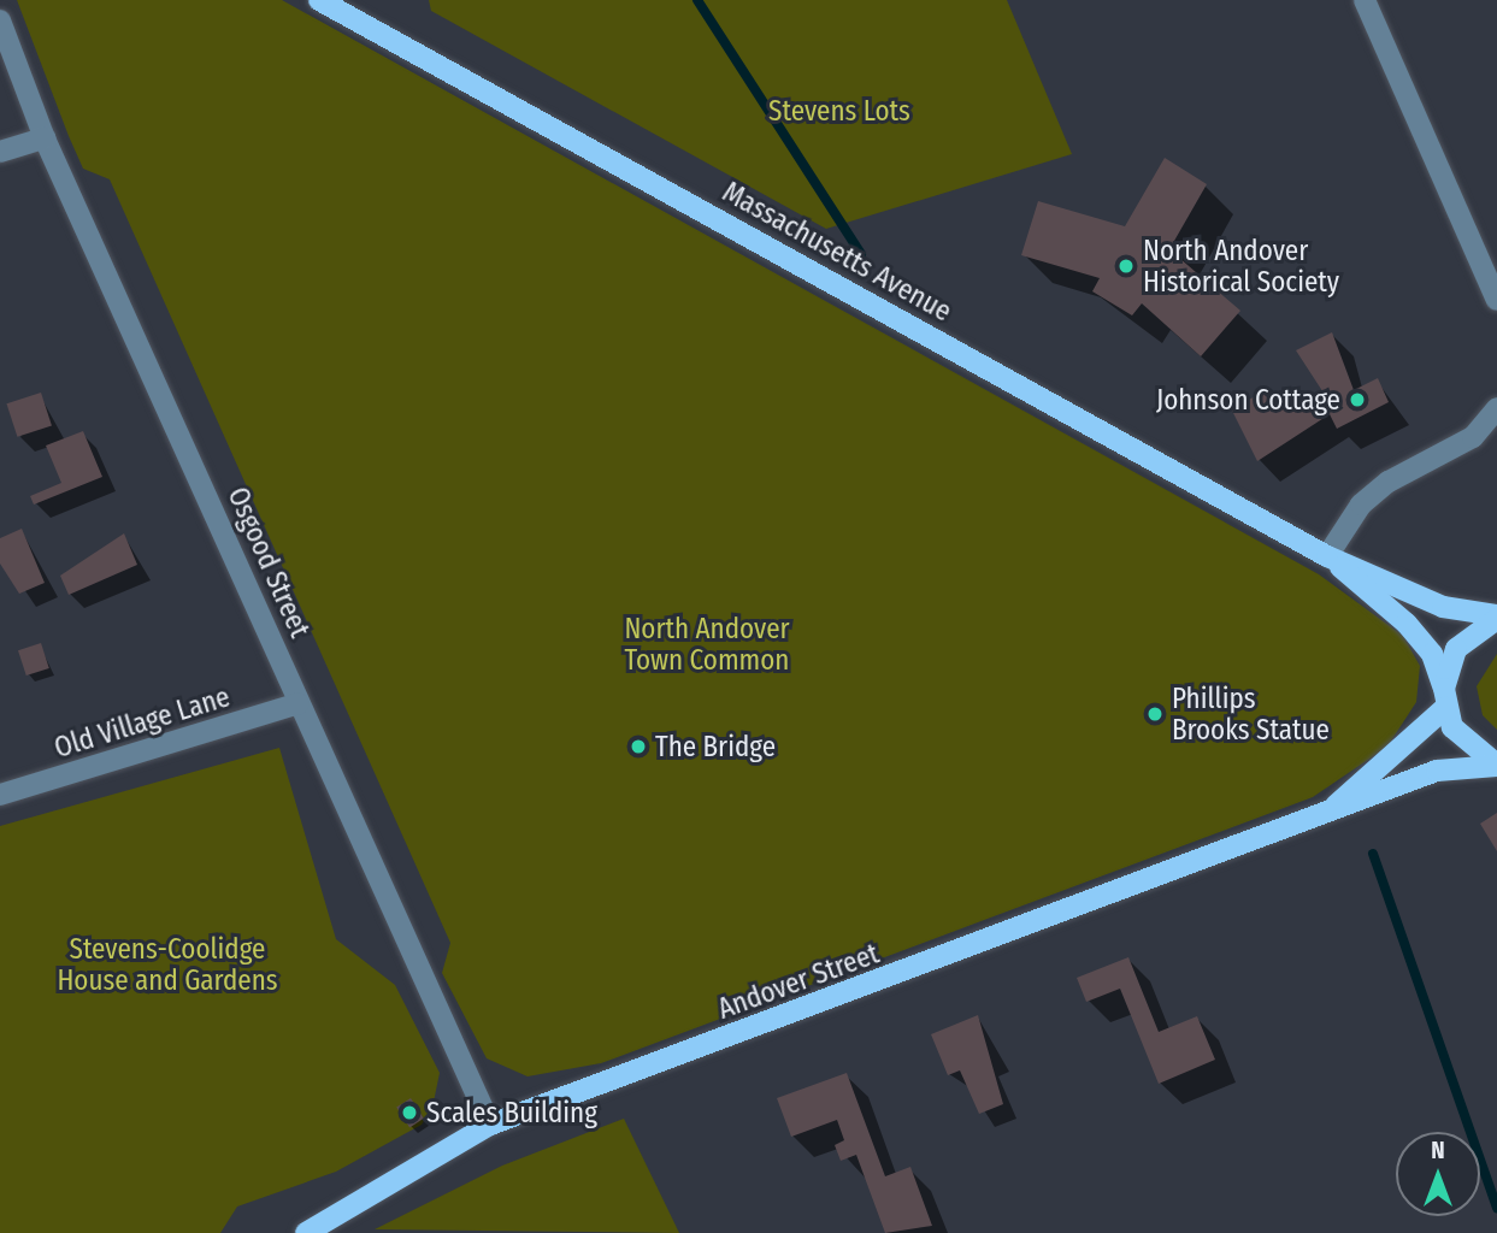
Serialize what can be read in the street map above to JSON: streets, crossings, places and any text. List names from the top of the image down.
{
  "streets": {
    "main road": ["Massachusetts Avenue", "Andover Street"],
    "street": ["Osgood Street", "Old Village Lane"]
  },
  "crossings": [
    ["Massachusetts Avenue", "Andover Street"],
    ["Osgood Street", "Old Village Lane"],
    ["Osgood Street", "Andover Street"]
  ],
  "parks": ["Stevens Lots", "North Andover Town Common", "Stevens-Coolidge House and Gardens"],
  "places": [
    "North Andover Historical Society",
    "Johnson Cottage",
    "Phillips Brooks Statue",
    "The Bridge",
    "Scales Building"
  ],
  "north": "top"
}
